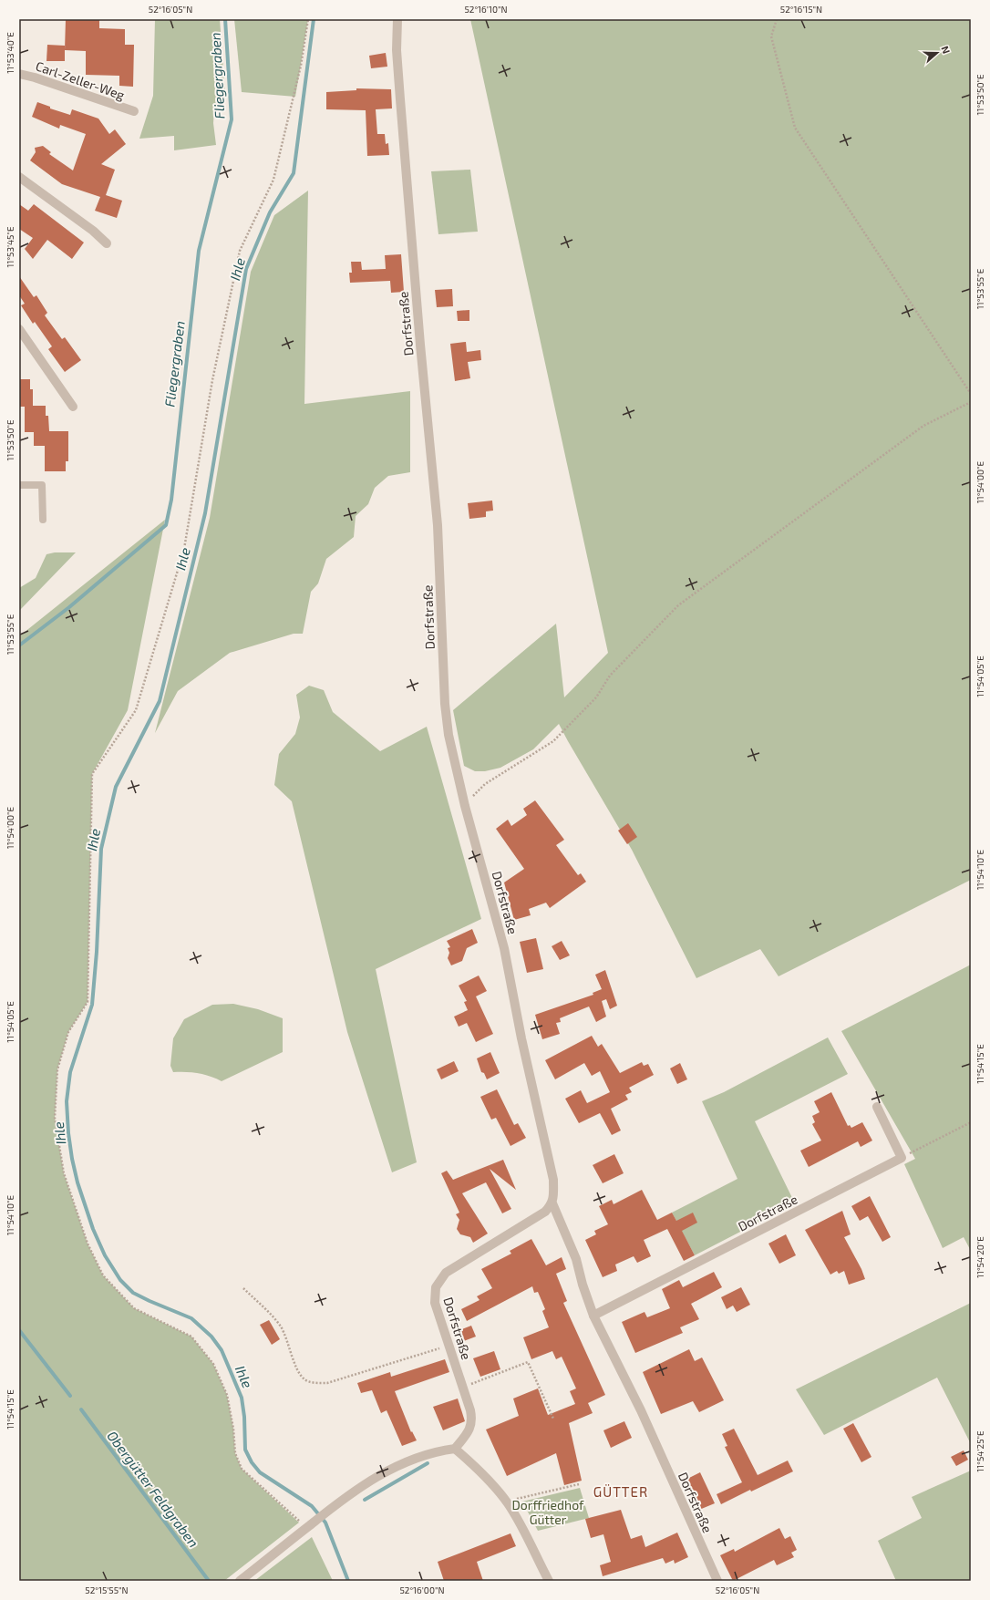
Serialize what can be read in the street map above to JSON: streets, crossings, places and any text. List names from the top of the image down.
{
  "streets": {
    "street": ["Carl-Zeller-Weg", "Dorfstraße"]
  },
  "districts": ["GÜTTER"],
  "water": ["Fliegergraben", "Ihle", "Obergütter Feldgraben"],
  "parks": ["Dorffriedhof Gütter"],
  "north": "right",
  "coordinates": [
    "52°16'05\"N",
    "52°16'10\"N",
    "52°16'15\"N",
    "11°53'40\"E",
    "11°53'50\"E",
    "11°53'45\"E",
    "11°53'55\"E",
    "11°54'00\"E",
    "11°54'05\"E",
    "11°54'10\"E",
    "11°54'15\"E",
    "11°54'20\"E",
    "11°54'25\"E",
    "52°15'55\"N",
    "52°16'00\"N"
  ]
}
